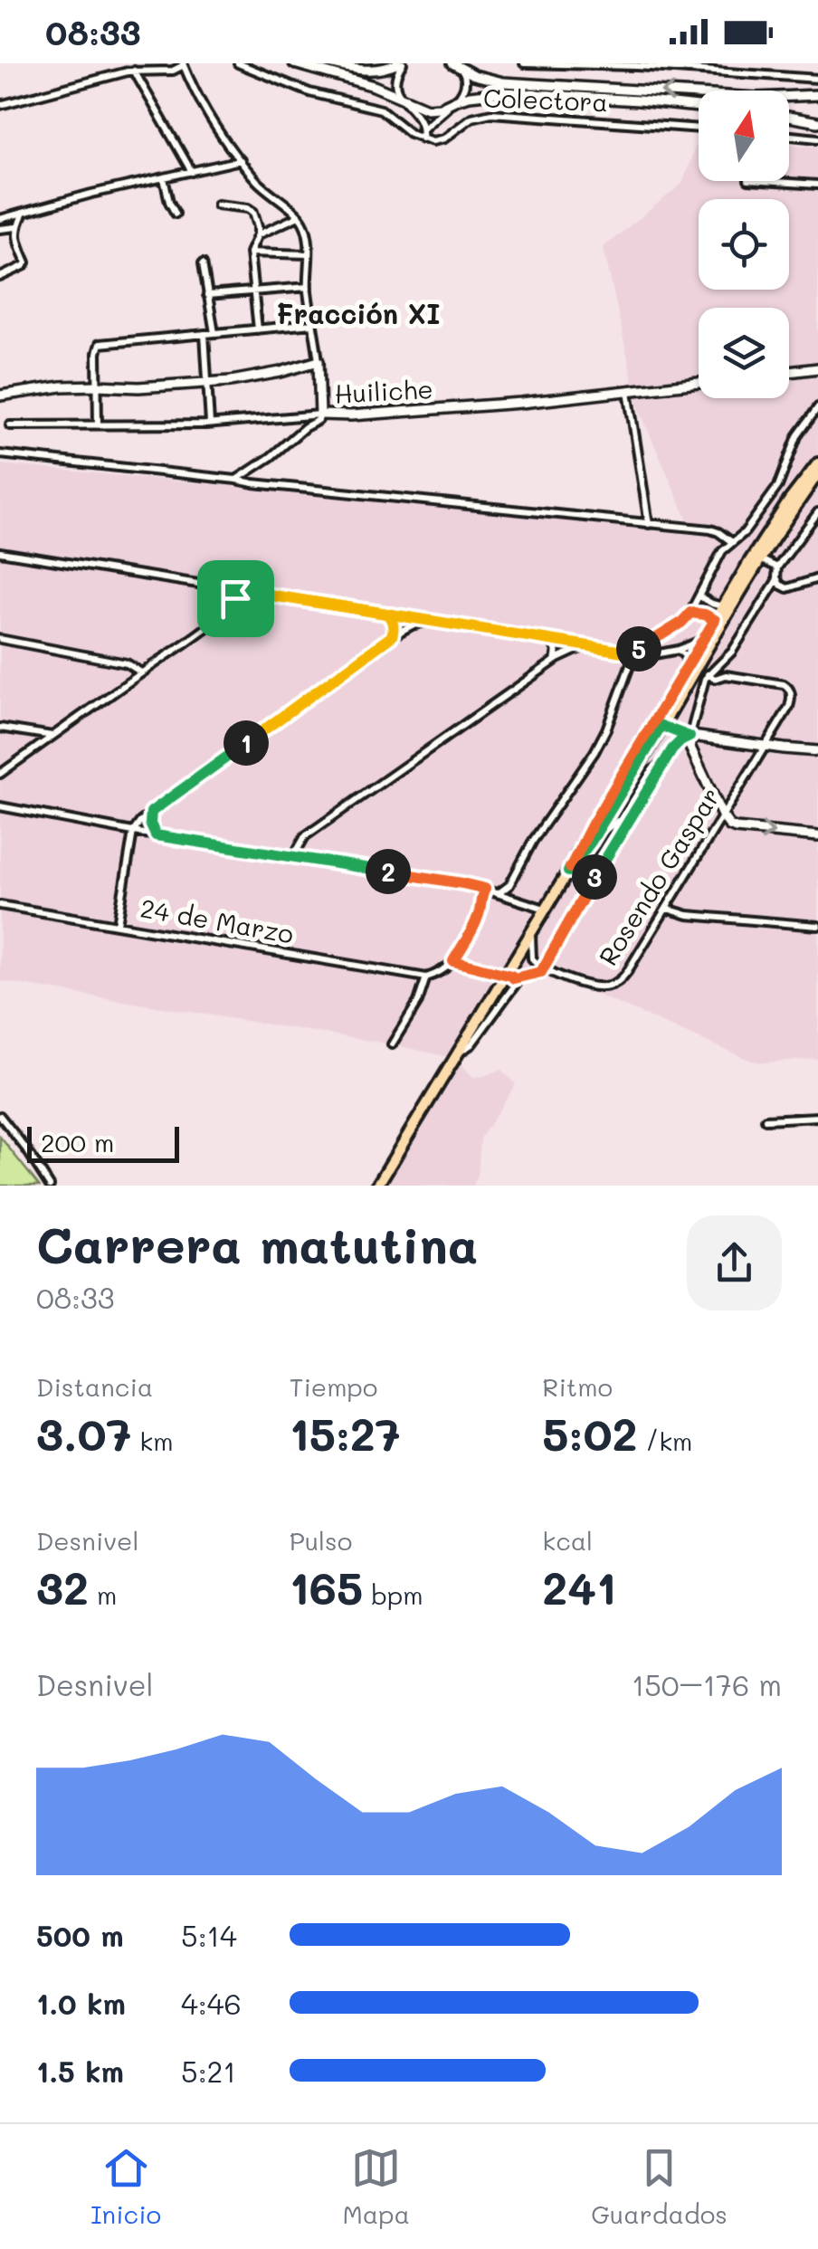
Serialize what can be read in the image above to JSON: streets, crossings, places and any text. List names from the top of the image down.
{
  "streets": {
    "street": [
      "Colectora",
      "Huiliche",
      "Rosendo Gaspar",
      "24 de Marzo"
    ]
  },
  "districts": ["Fracción XI"],
  "scale_bar": "200 m",
  "north": "top",
  "page": {
    "status": "08:33",
    "pins": [
      "5",
      "1",
      "2",
      "3"
    ],
    "scale": "200 m",
    "heading": ["Carrera matutina", "08:33"],
    "stats": [
      ["Distancia", "3.07 km"],
      ["Tiempo", "15:27"],
      ["Ritmo", "5:02 /km"],
      ["Desnivel", "32 m"],
      ["Pulso", "165 bpm"],
      ["kcal", "241"]
    ],
    "chart": ["Desnivel", "150–176 m"],
    "list": [
      {
        "name": "500 m",
        "note": "5:14"
      },
      {
        "name": "1.0 km",
        "note": "4:46"
      },
      {
        "name": "1.5 km",
        "note": "5:21"
      }
    ],
    "tabs": ["Inicio", "Mapa", "Guardados"]
  }
}
